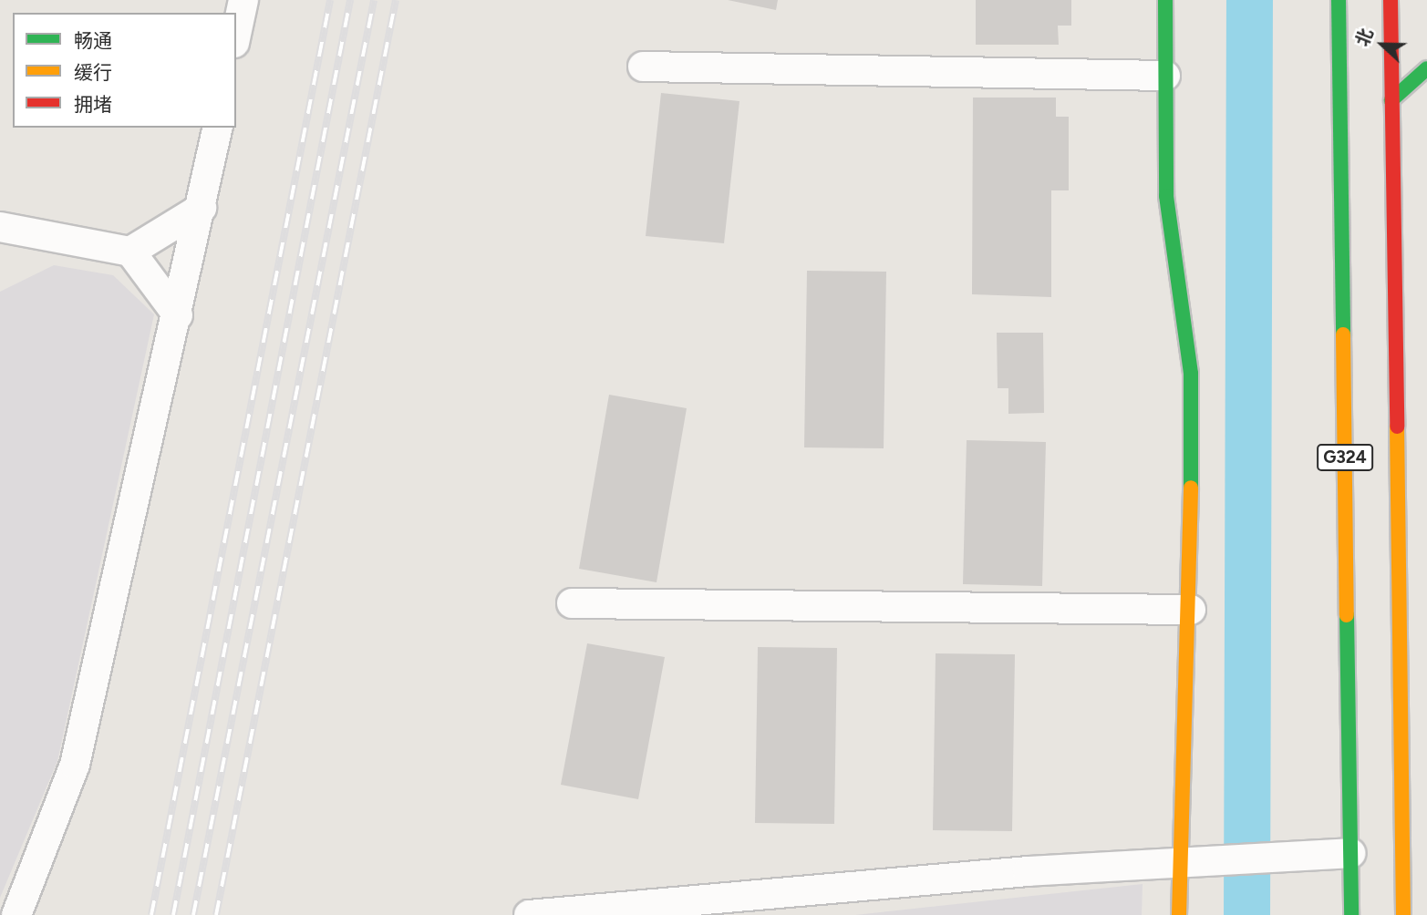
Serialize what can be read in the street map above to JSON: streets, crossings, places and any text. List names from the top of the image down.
{
  "streets": {
    "main road": ["G324"]
  },
  "legend": ["畅通", "缓行", "拥堵"],
  "north": "left"
}
